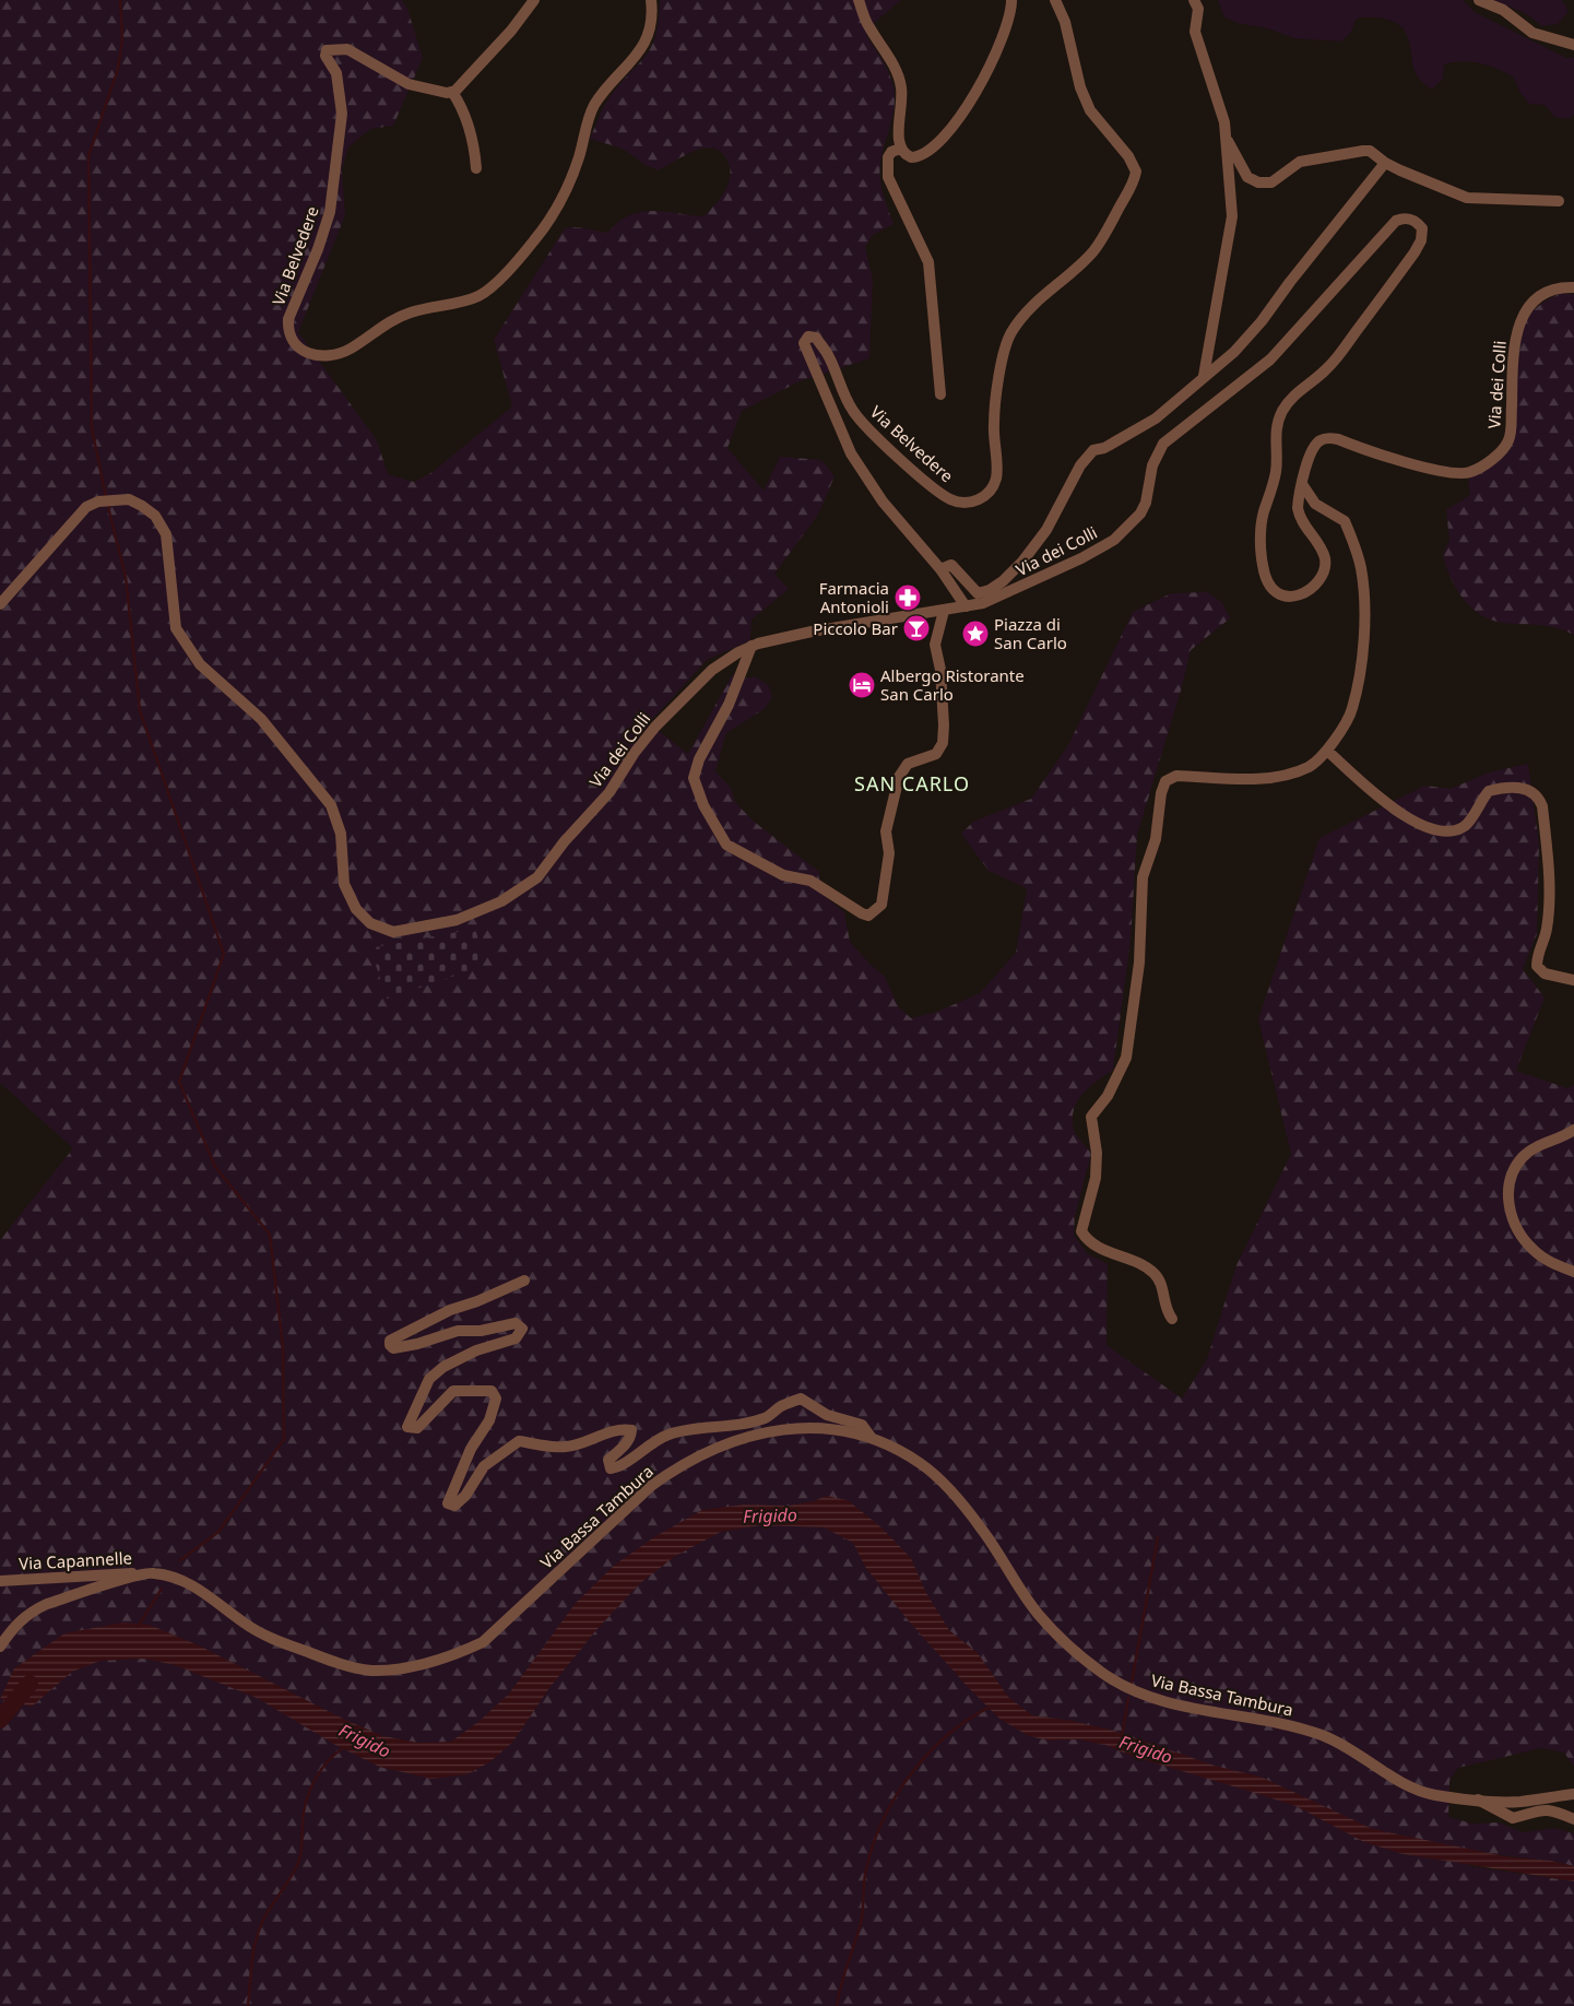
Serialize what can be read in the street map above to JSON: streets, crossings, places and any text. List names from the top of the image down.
{
  "streets": {
    "street": [
      "Via Belvedere",
      "Via dei Colli",
      "Via Bassa Tambura",
      "Via Capannelle"
    ]
  },
  "crossings": [
    ["Via Belvedere", "Via dei Colli"],
    ["Via Bassa Tambura", "Via Capannelle"]
  ],
  "districts": ["SAN CARLO"],
  "water": ["Frigido"],
  "places": {
    "pharmacy": ["Farmacia Antonioli"],
    "bar": ["Piccolo Bar"],
    "place": ["Piazza di San Carlo"],
    "hotel": ["Albergo Ristorante San Carlo"]
  }
}
